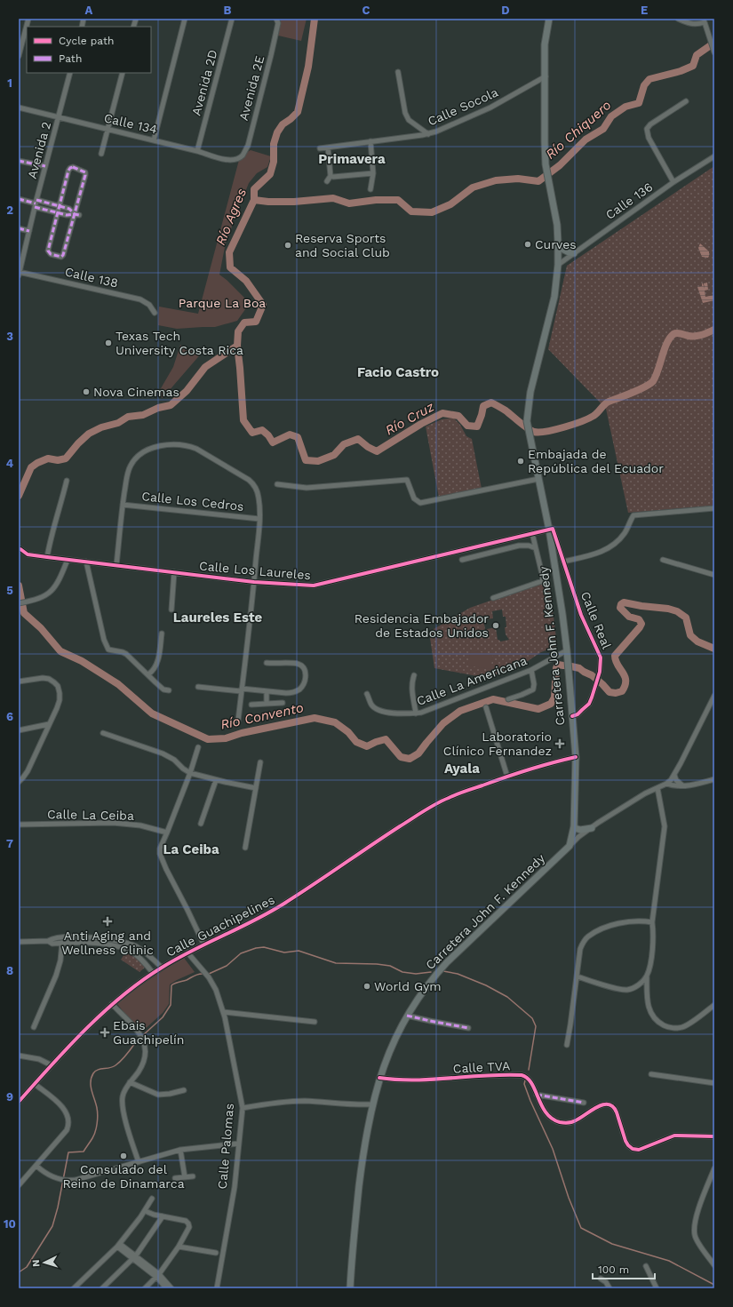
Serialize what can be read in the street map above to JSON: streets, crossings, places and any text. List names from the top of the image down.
{
  "streets": {
    "main road": ["Carretera John F. Kennedy"],
    "street": [
      "Avenida 2D",
      "Avenida 2E",
      "Calle Socola",
      "Calle 134",
      "Avenida 2",
      "Calle 136",
      "Calle 138",
      "Calle Los Cedros",
      "Calle Los Laureles",
      "Calle Real",
      "Calle La Americana",
      "Calle La Ceiba",
      "Calle Guachipelines",
      "Calle TVA",
      "Calle Palomas"
    ]
  },
  "crossings": [
    ["Avenida 2D", "Calle 134"],
    ["Avenida 2E", "Calle 134"],
    ["Calle Socola", "Carretera John F. Kennedy"],
    ["Calle 134", "Avenida 2"],
    ["Avenida 2", "Calle 138"],
    ["Calle 136", "Carretera John F. Kennedy"],
    ["Calle Los Laureles", "Calle Real"],
    ["Calle Los Laureles", "Carretera John F. Kennedy"],
    ["Calle Real", "Carretera John F. Kennedy"],
    ["Carretera John F. Kennedy", "Calle La Americana"],
    ["Carretera John F. Kennedy", "Calle TVA"],
    ["Calle Guachipelines", "Calle Palomas"]
  ],
  "districts": [
    "Primavera",
    "Facio Castro",
    "Laureles Este",
    "Ayala",
    "La Ceiba"
  ],
  "water": [
    "Río Chiquero",
    "Río Agres",
    "Río Cruz",
    "Río Convento"
  ],
  "parks": ["Parque La Boa"],
  "places": {
    "other": [
      "Curves",
      "Reserva Sports and Social Club",
      "Texas Tech University Costa Rica",
      "Nova Cinemas",
      "Embajada de República del Ecuador",
      "Residencia Embajador de Estados Unidos",
      "World Gym",
      "Consulado del Reino de Dinamarca"
    ],
    "health": ["Laboratorio Clínico Fernandez", "Anti Aging and Wellness Clinic", "Ebais Guachipelín"]
  },
  "legend": ["Cycle path", "Path"],
  "scale_bar": "100 m",
  "north": "left",
  "grid": {
    "columns": [
      "A",
      "B",
      "C",
      "D",
      "E"
    ],
    "rows": [
      "1",
      "2",
      "3",
      "4",
      "5",
      "6",
      "7",
      "8",
      "9",
      "10"
    ]
  }
}
